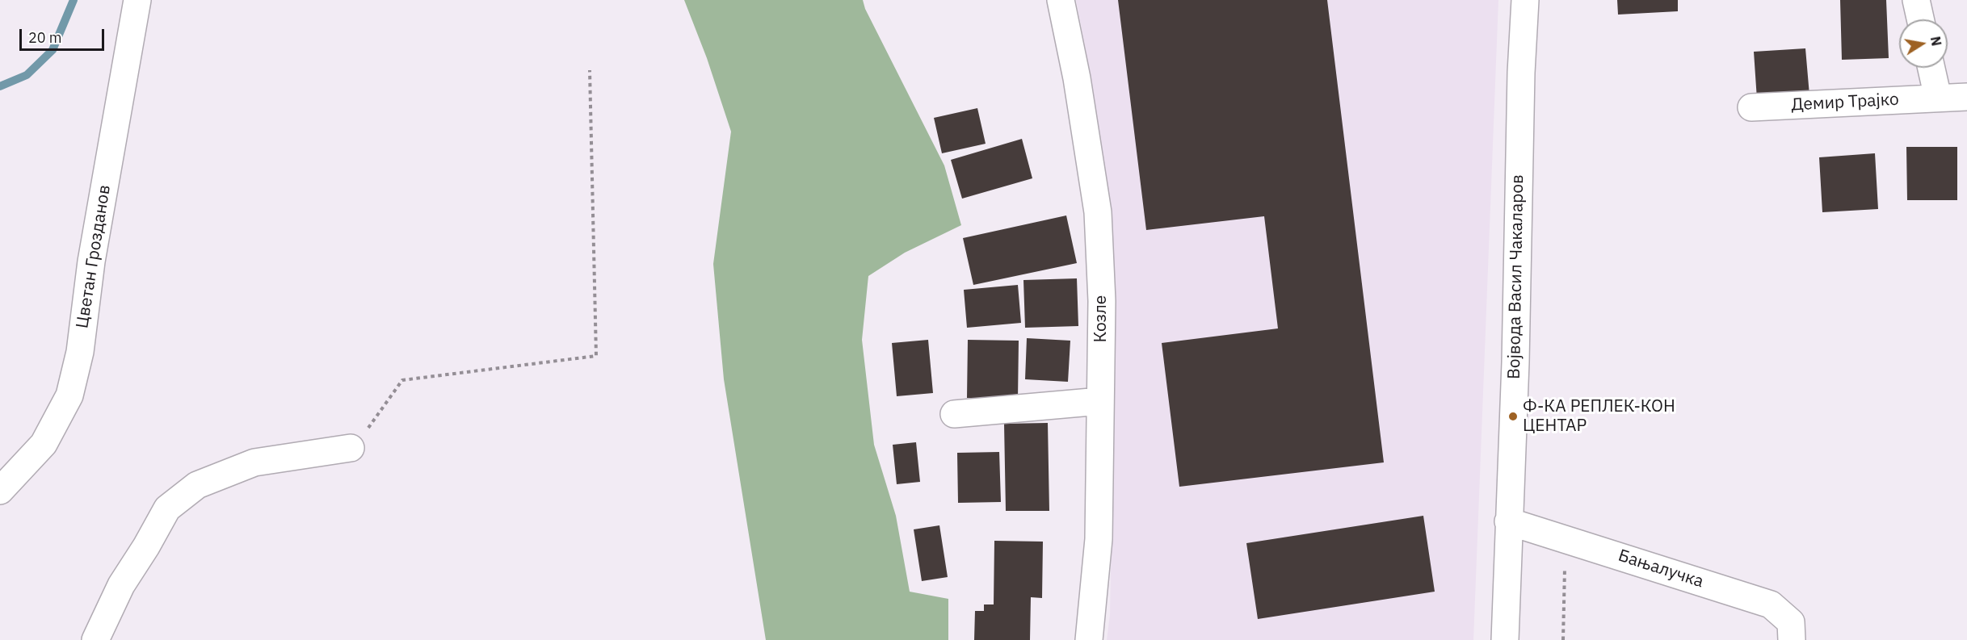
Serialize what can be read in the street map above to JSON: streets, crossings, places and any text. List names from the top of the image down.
{
  "streets": {
    "street": [
      "Демир Трајко",
      "Цветан Грозданов",
      "Војвода Васил Чакаларов",
      "Козле",
      "Бањалучка"
    ]
  },
  "crossings": [
    ["Војвода Васил Чакаларов", "Бањалучка"]
  ],
  "places": ["Ф-КА РЕПЛЕК-КОН ЦЕНТАР"],
  "scale_bar": "20 m",
  "north": "right"
}
